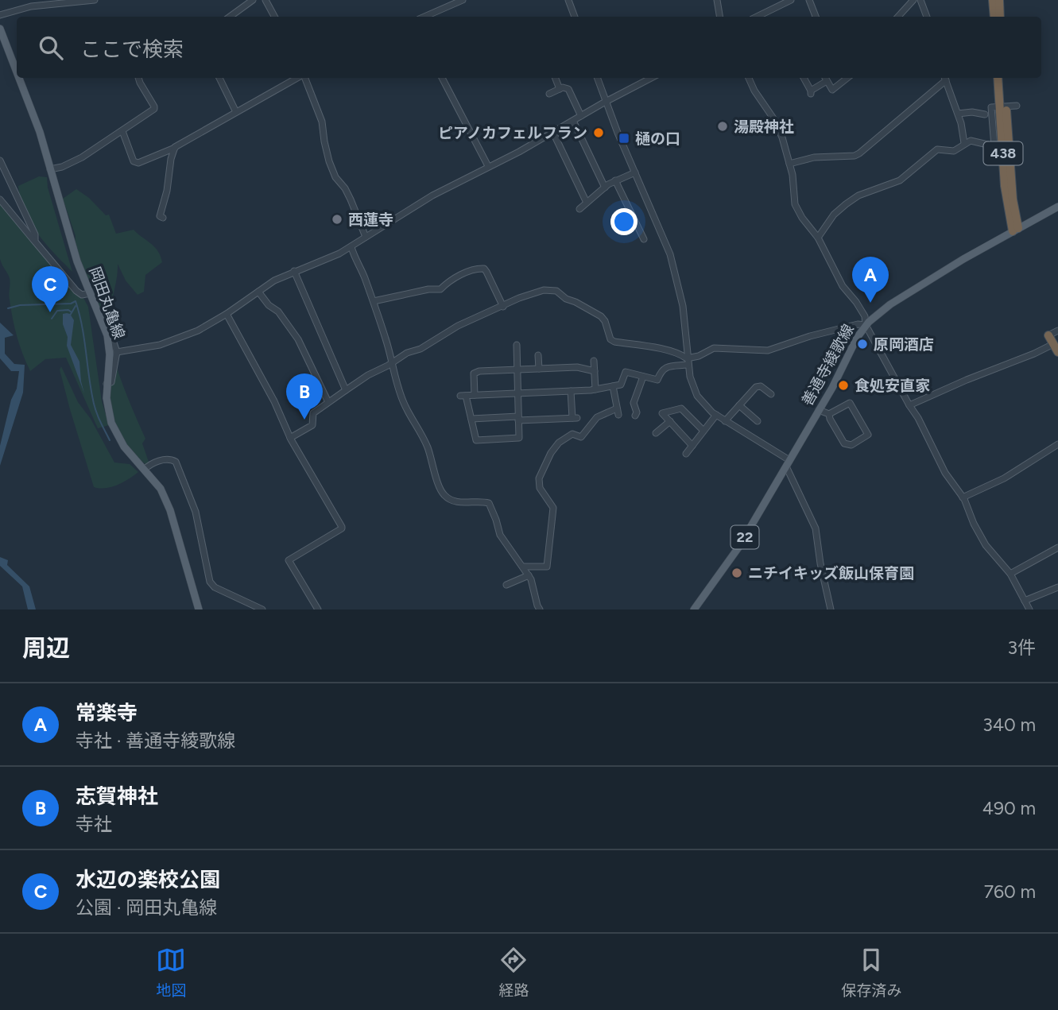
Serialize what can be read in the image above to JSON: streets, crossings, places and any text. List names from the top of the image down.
{
  "streets": {
    "highway": ["438"],
    "main road": ["岡田丸亀線", "善通寺綾歌線", "22"]
  },
  "crossings": [
    ["438", "善通寺綾歌線"]
  ],
  "places": {
    "other": [
      "湯殿神社",
      "ピアノカフェルフラン",
      "西蓮寺",
      "原岡酒店",
      "食処安直家",
      "ニチイキッズ飯山保育園"
    ],
    "transit": ["樋の口"]
  },
  "page": {
    "search": "ここで検索",
    "pins": ["A", "C", "B"],
    "heading": ["周辺", "3件"],
    "list": [
      {
        "mark": "A",
        "name": "常楽寺",
        "note": "寺社 · 善通寺綾歌線",
        "value": "340 m"
      },
      {
        "mark": "B",
        "name": "志賀神社",
        "note": "寺社",
        "value": "490 m"
      },
      {
        "mark": "C",
        "name": "水辺の楽校公園",
        "note": "公園 · 岡田丸亀線",
        "value": "760 m"
      }
    ],
    "nav": ["地図", "経路", "保存済み"]
  }
}
